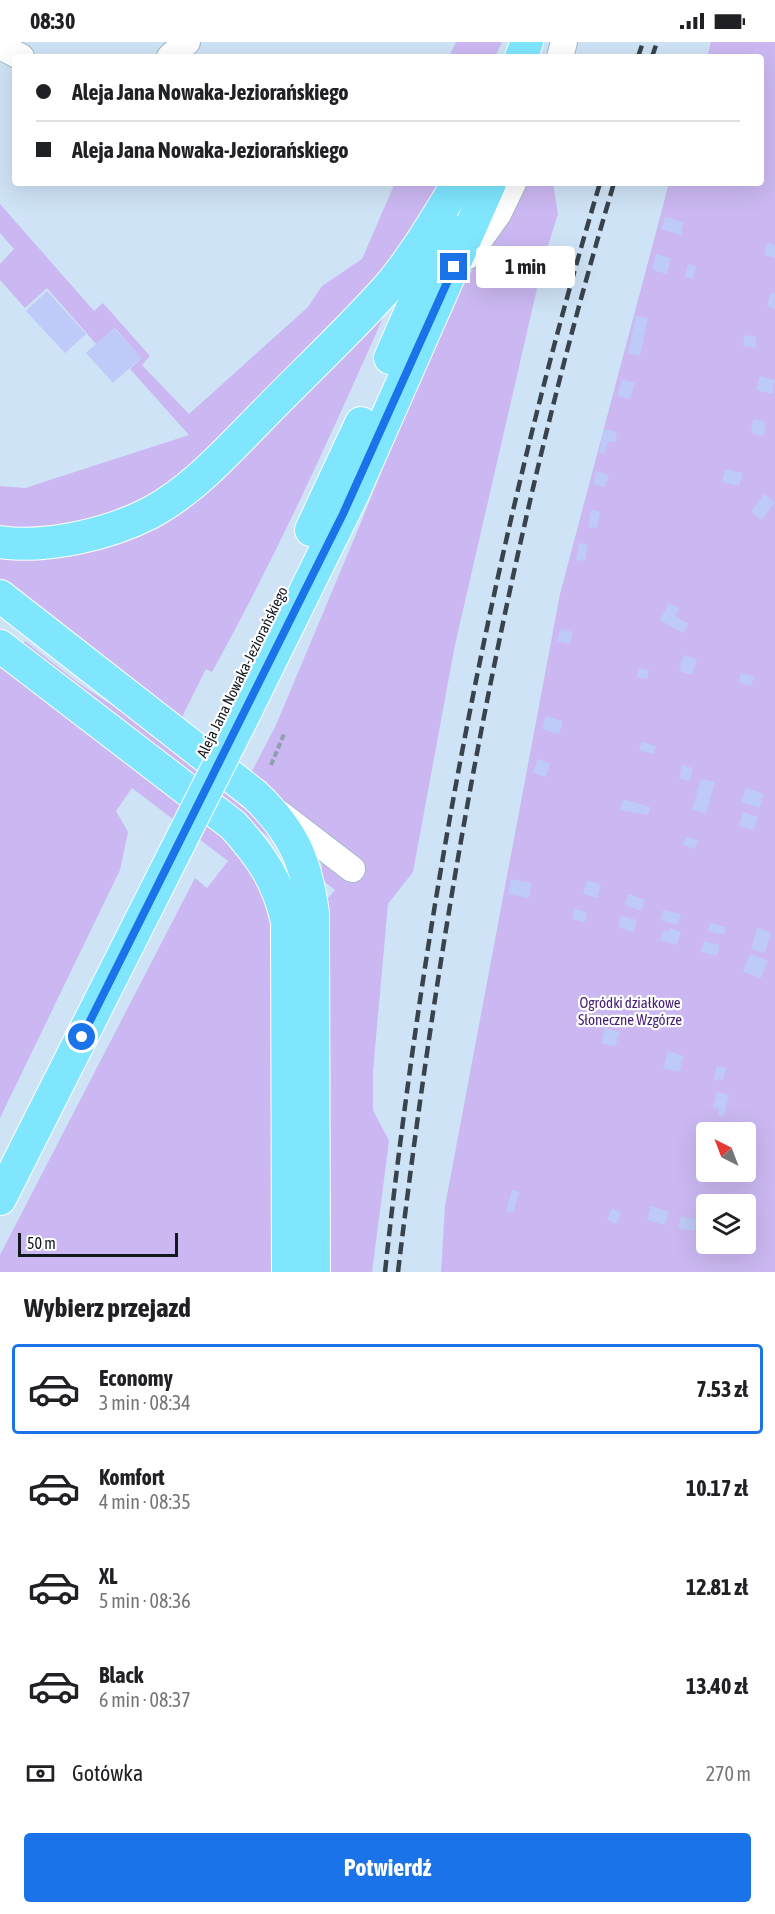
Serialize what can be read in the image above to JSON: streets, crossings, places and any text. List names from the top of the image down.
{
  "streets": {
    "main road": ["Aleja Jana Nowaka-Jeziorańskiego"]
  },
  "parks": ["Ogródki działkowe Słoneczne Wzgórze"],
  "scale_bar": "50 m",
  "north": "top left",
  "page": {
    "status": "08:30",
    "banner": ["Aleja Jana Nowaka-Jeziorańskiego", "Aleja Jana Nowaka-Jeziorańskiego"],
    "bubble": "1 min",
    "scale": "50 m",
    "heading": "Wybierz przejazd",
    "list": [
      {
        "name": "Economy",
        "note": "3 min · 08:34",
        "value": "7.53 zł"
      },
      {
        "name": "Komfort",
        "note": "4 min · 08:35",
        "value": "10.17 zł"
      },
      {
        "name": "XL",
        "note": "5 min · 08:36",
        "value": "12.81 zł"
      },
      {
        "name": "Black",
        "note": "6 min · 08:37",
        "value": "13.40 zł"
      }
    ],
    "pay": ["Gotówka", "270 m"],
    "buttons": "Potwierdź"
  }
}
